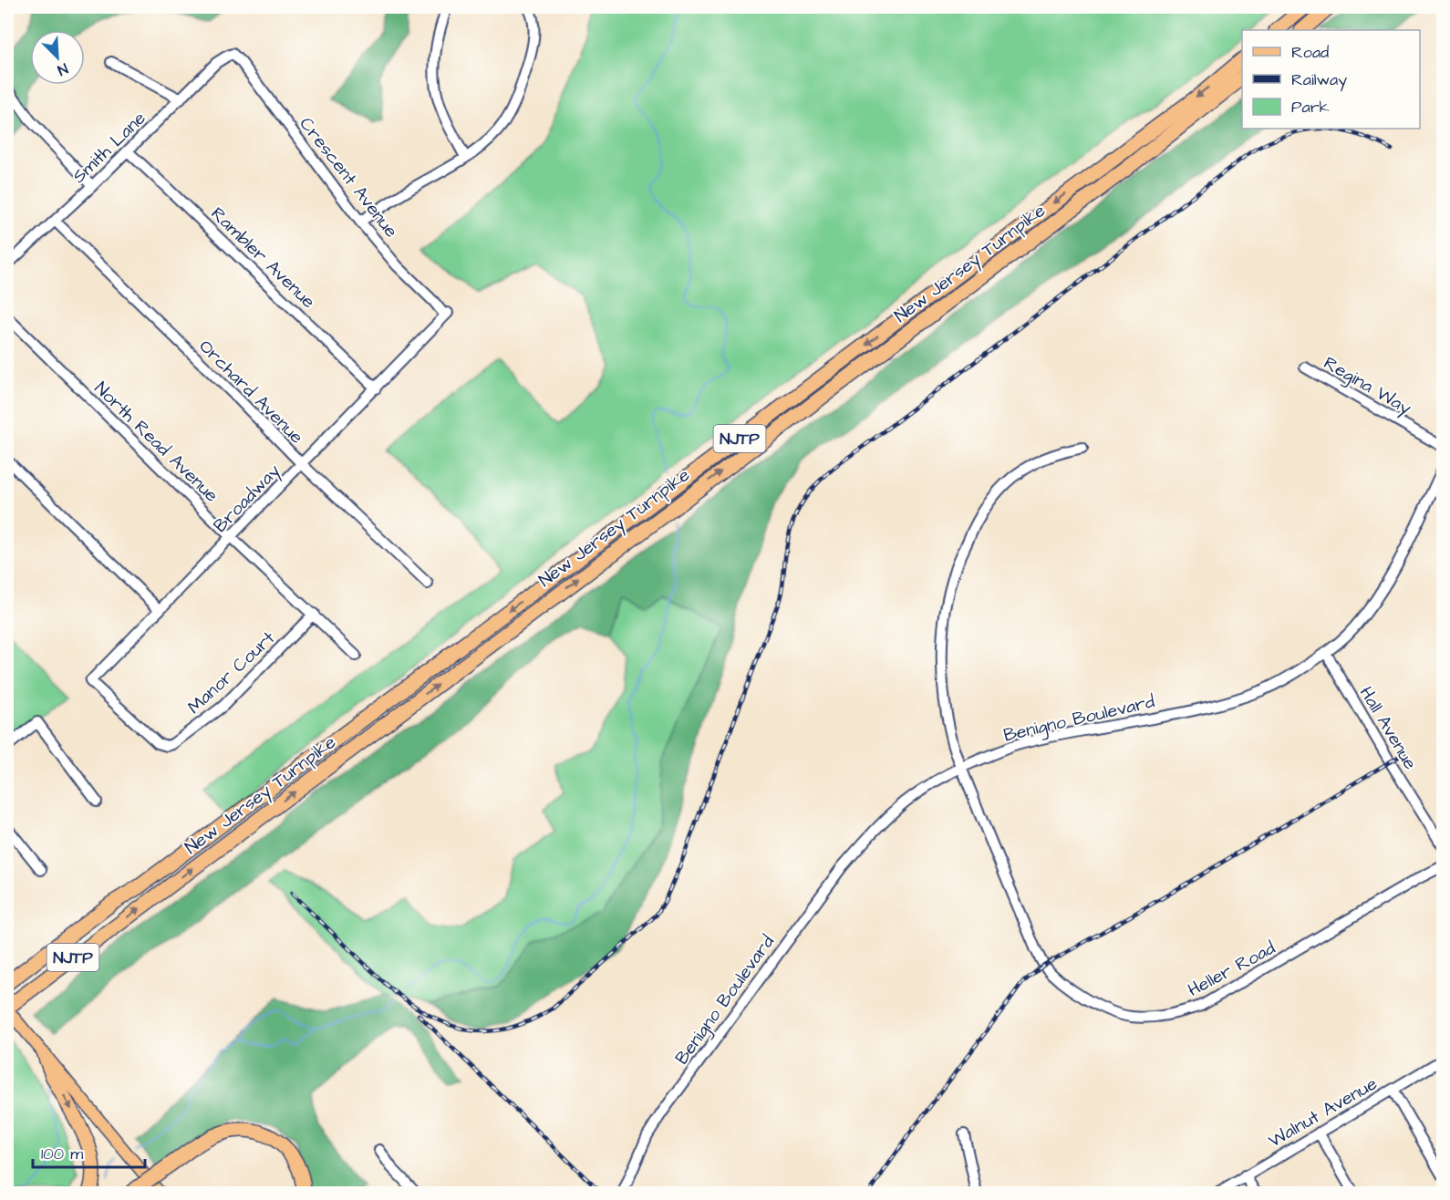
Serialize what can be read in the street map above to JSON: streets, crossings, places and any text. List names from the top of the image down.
{
  "streets": {
    "highway": ["New Jersey Turnpike", "NJTP"],
    "street": [
      "Smith Lane",
      "Crescent Avenue",
      "Rambler Avenue",
      "Regina Way",
      "Orchard Avenue",
      "North Read Avenue",
      "Broadway",
      "Manor Court",
      "Benigno Boulevard",
      "Hall Avenue",
      "Heller Road",
      "Walnut Avenue"
    ]
  },
  "crossings": [
    ["Smith Lane", "Crescent Avenue"],
    ["Smith Lane", "Rambler Avenue"],
    ["Smith Lane", "Orchard Avenue"],
    ["Crescent Avenue", "Broadway"],
    ["Rambler Avenue", "Broadway"],
    ["Orchard Avenue", "Broadway"],
    ["North Read Avenue", "Broadway"],
    ["North Read Avenue", "Manor Court"],
    ["Broadway", "Manor Court"],
    ["Benigno Boulevard", "Hall Avenue"],
    ["Benigno Boulevard", "Heller Road"]
  ],
  "legend": ["Road", "Railway", "Park"],
  "scale_bar": "100 m",
  "north": "bottom right"
}
